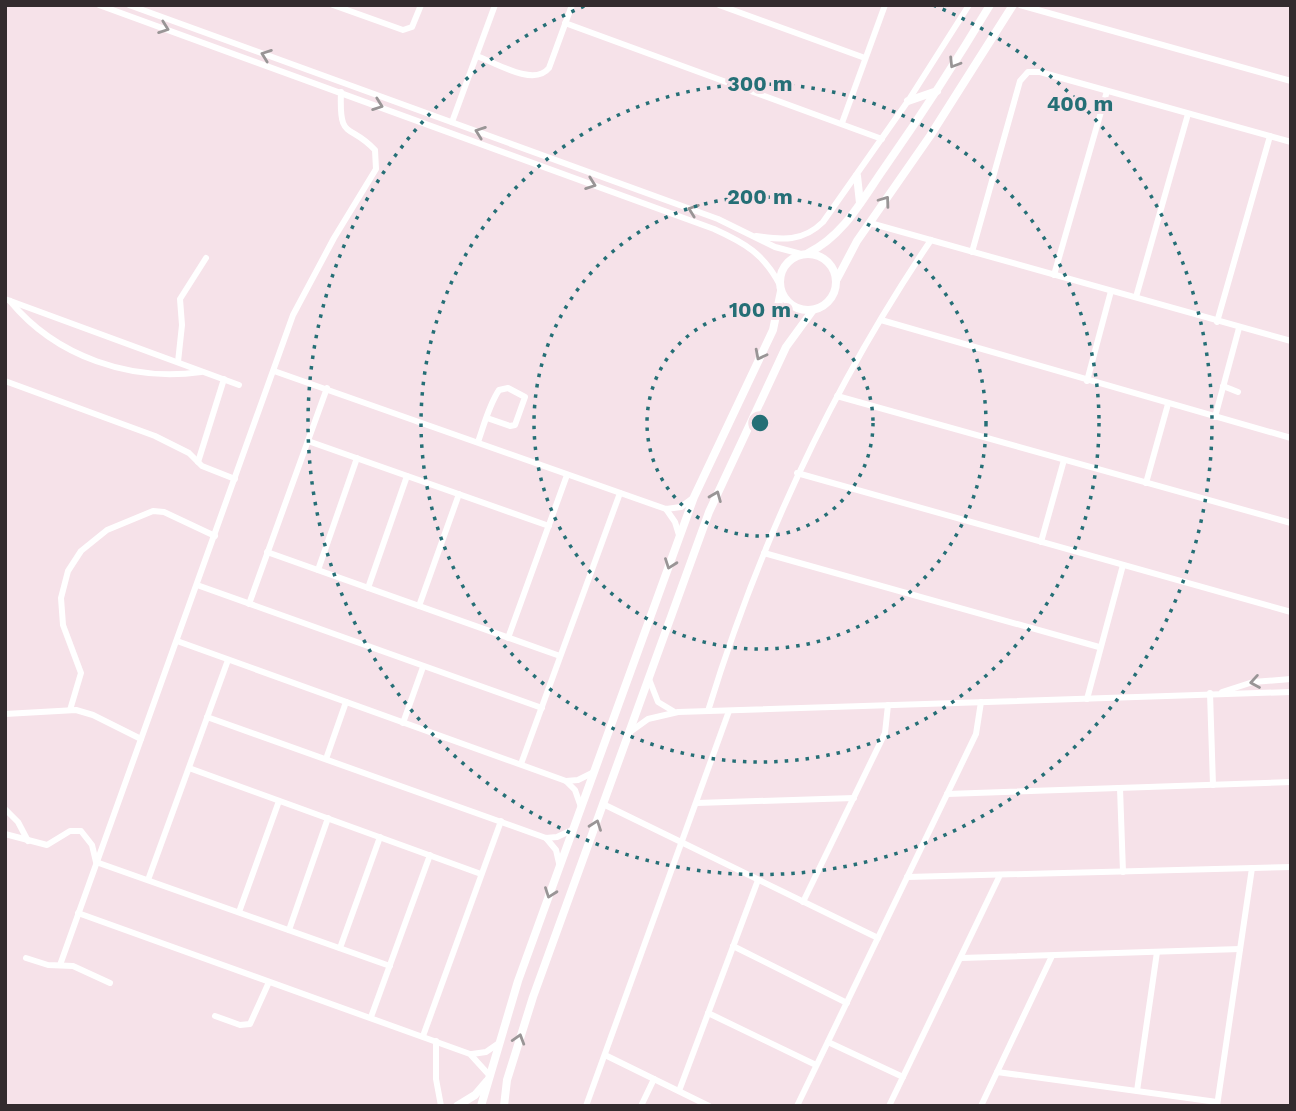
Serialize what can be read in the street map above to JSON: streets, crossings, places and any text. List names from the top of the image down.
{
  "rings": [
    "300 m",
    "400 m",
    "200 m",
    "100 m"
  ]
}
